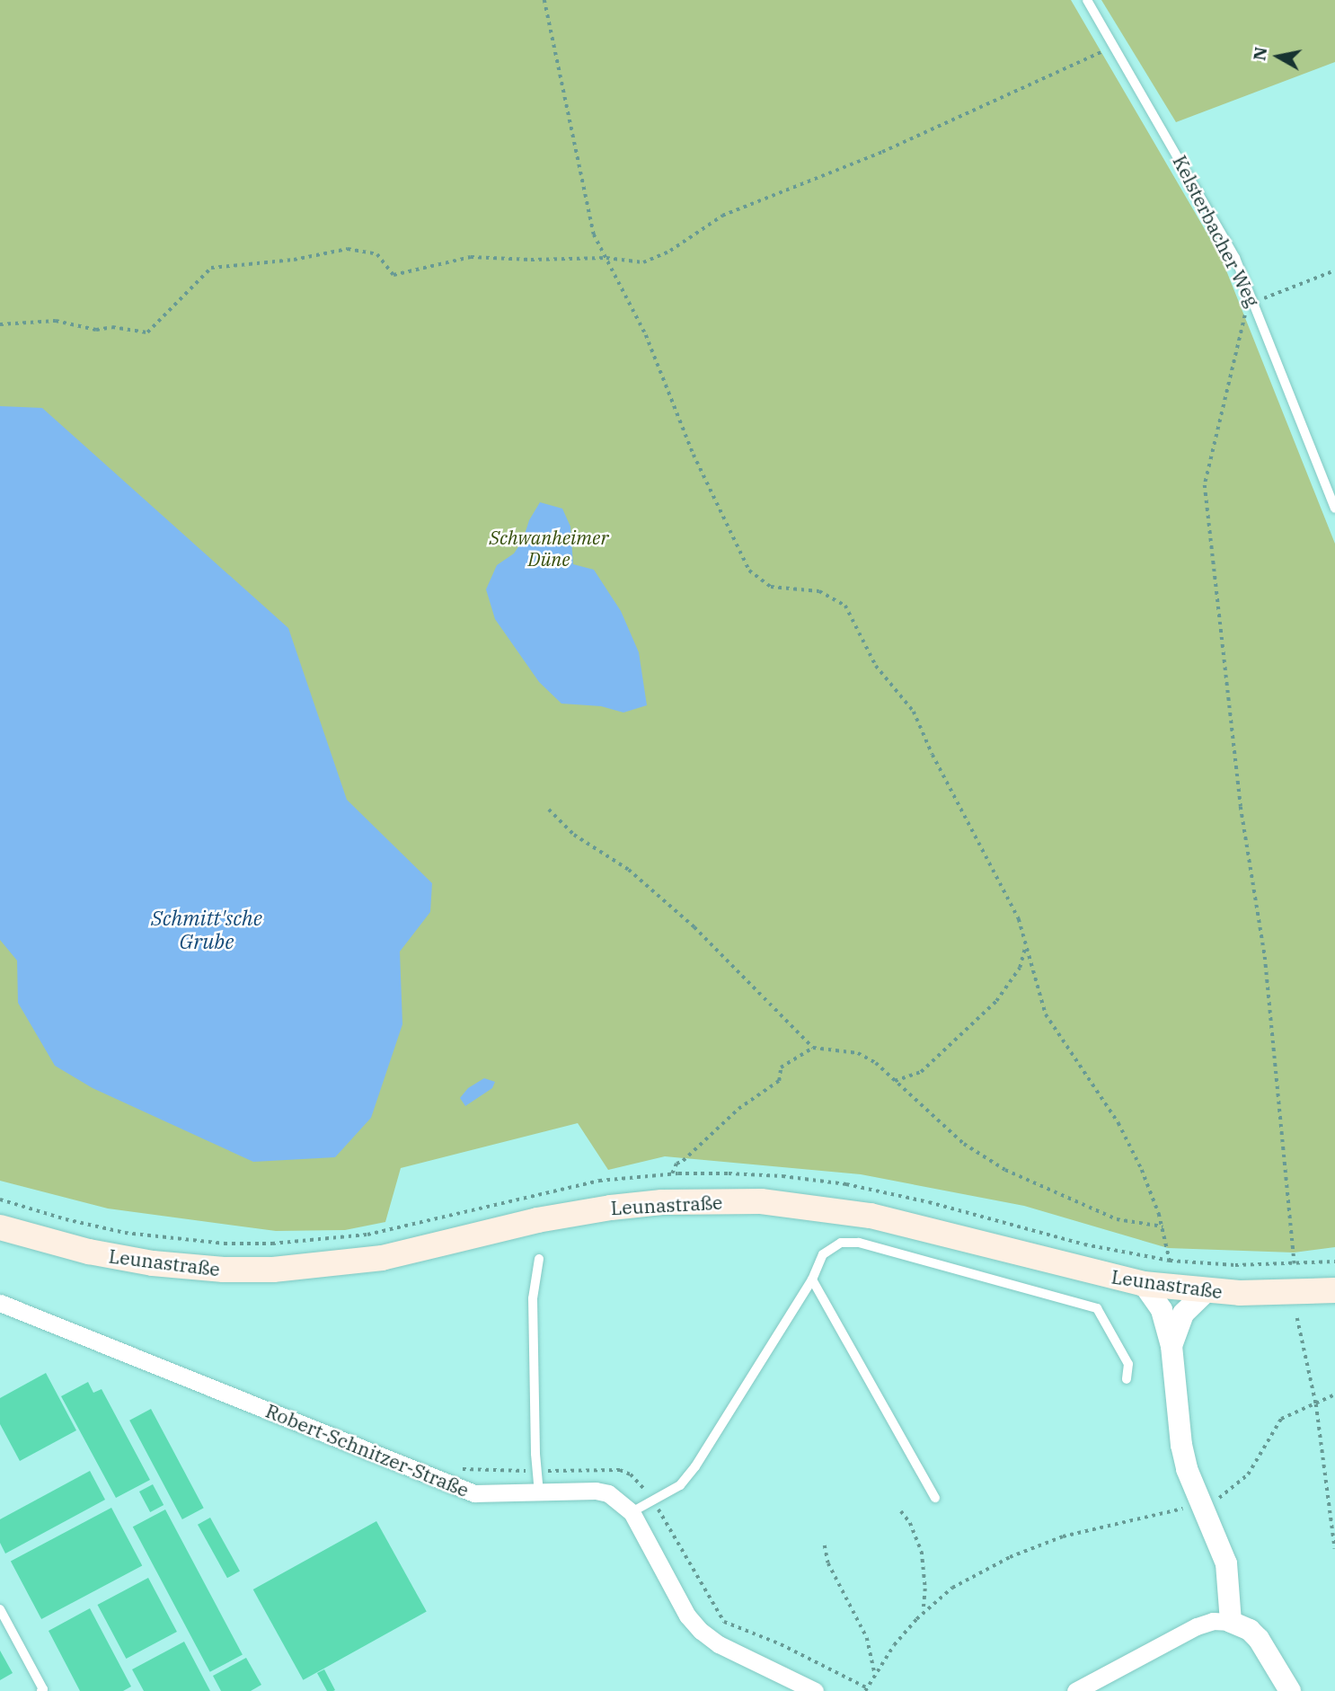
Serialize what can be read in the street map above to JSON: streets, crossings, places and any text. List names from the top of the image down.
{
  "streets": {
    "main road": ["Leunastraße"],
    "street": ["Robert-Schnitzer-Straße"],
    "lane": ["Kelsterbacher Weg"]
  },
  "water": ["Schmitt'sche Grube"],
  "parks": ["Schwanheimer Düne"],
  "north": "left"
}
